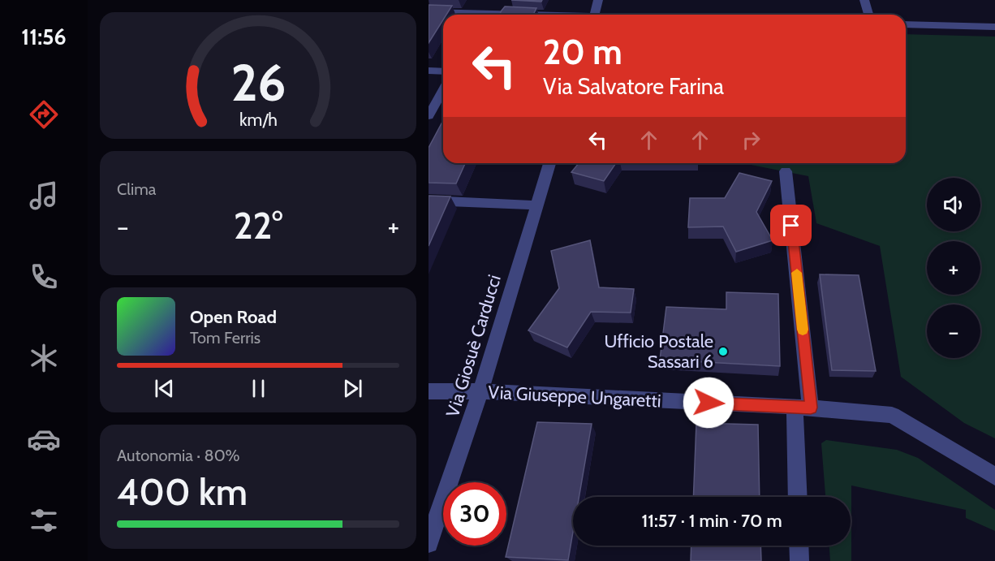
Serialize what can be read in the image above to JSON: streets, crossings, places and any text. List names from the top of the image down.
{
  "streets": {
    "street": ["Via Giosuè Carducci", "Via Giuseppe Ungaretti"]
  },
  "crossings": [
    ["Via Giosuè Carducci", "Via Giuseppe Ungaretti"]
  ],
  "places": ["Ufficio Postale Sassari 6"],
  "page": {
    "tabs": "11:56",
    "turn": ["20 m", "Via Salvatore Farina"],
    "tile": [
      "Clima",
      ["Autonomia · 80%", "400 km"]
    ],
    "map_buttons": ["+", "−"],
    "heat": ["−", "22°", "+"],
    "song": ["Open Road", "Tom Ferris"],
    "limit": "30",
    "trip": "11:57 · 1 min · 70 m",
    "gauge": ["26", "km/h"]
  }
}
